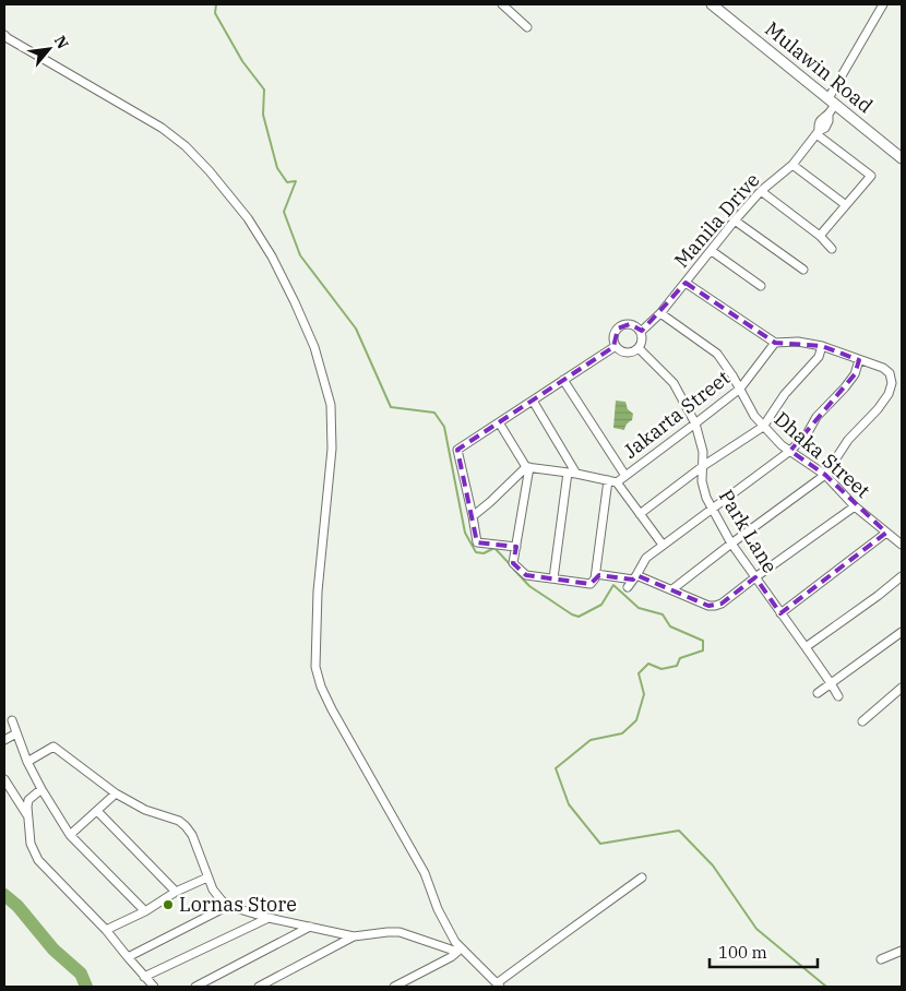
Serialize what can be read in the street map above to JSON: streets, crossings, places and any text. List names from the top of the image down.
{
  "streets": {
    "main road": ["Mulawin Road"],
    "street": [
      "Manila Drive",
      "Jakarta Street",
      "Dhaka Street",
      "Park Lane"
    ]
  },
  "crossings": [
    ["Mulawin Road", "Manila Drive"],
    ["Manila Drive", "Dhaka Street"],
    ["Manila Drive", "Park Lane"],
    ["Jakarta Street", "Dhaka Street"],
    ["Jakarta Street", "Park Lane"]
  ],
  "places": ["Lornas Store"],
  "scale_bar": "100 m",
  "north": "top right"
}
